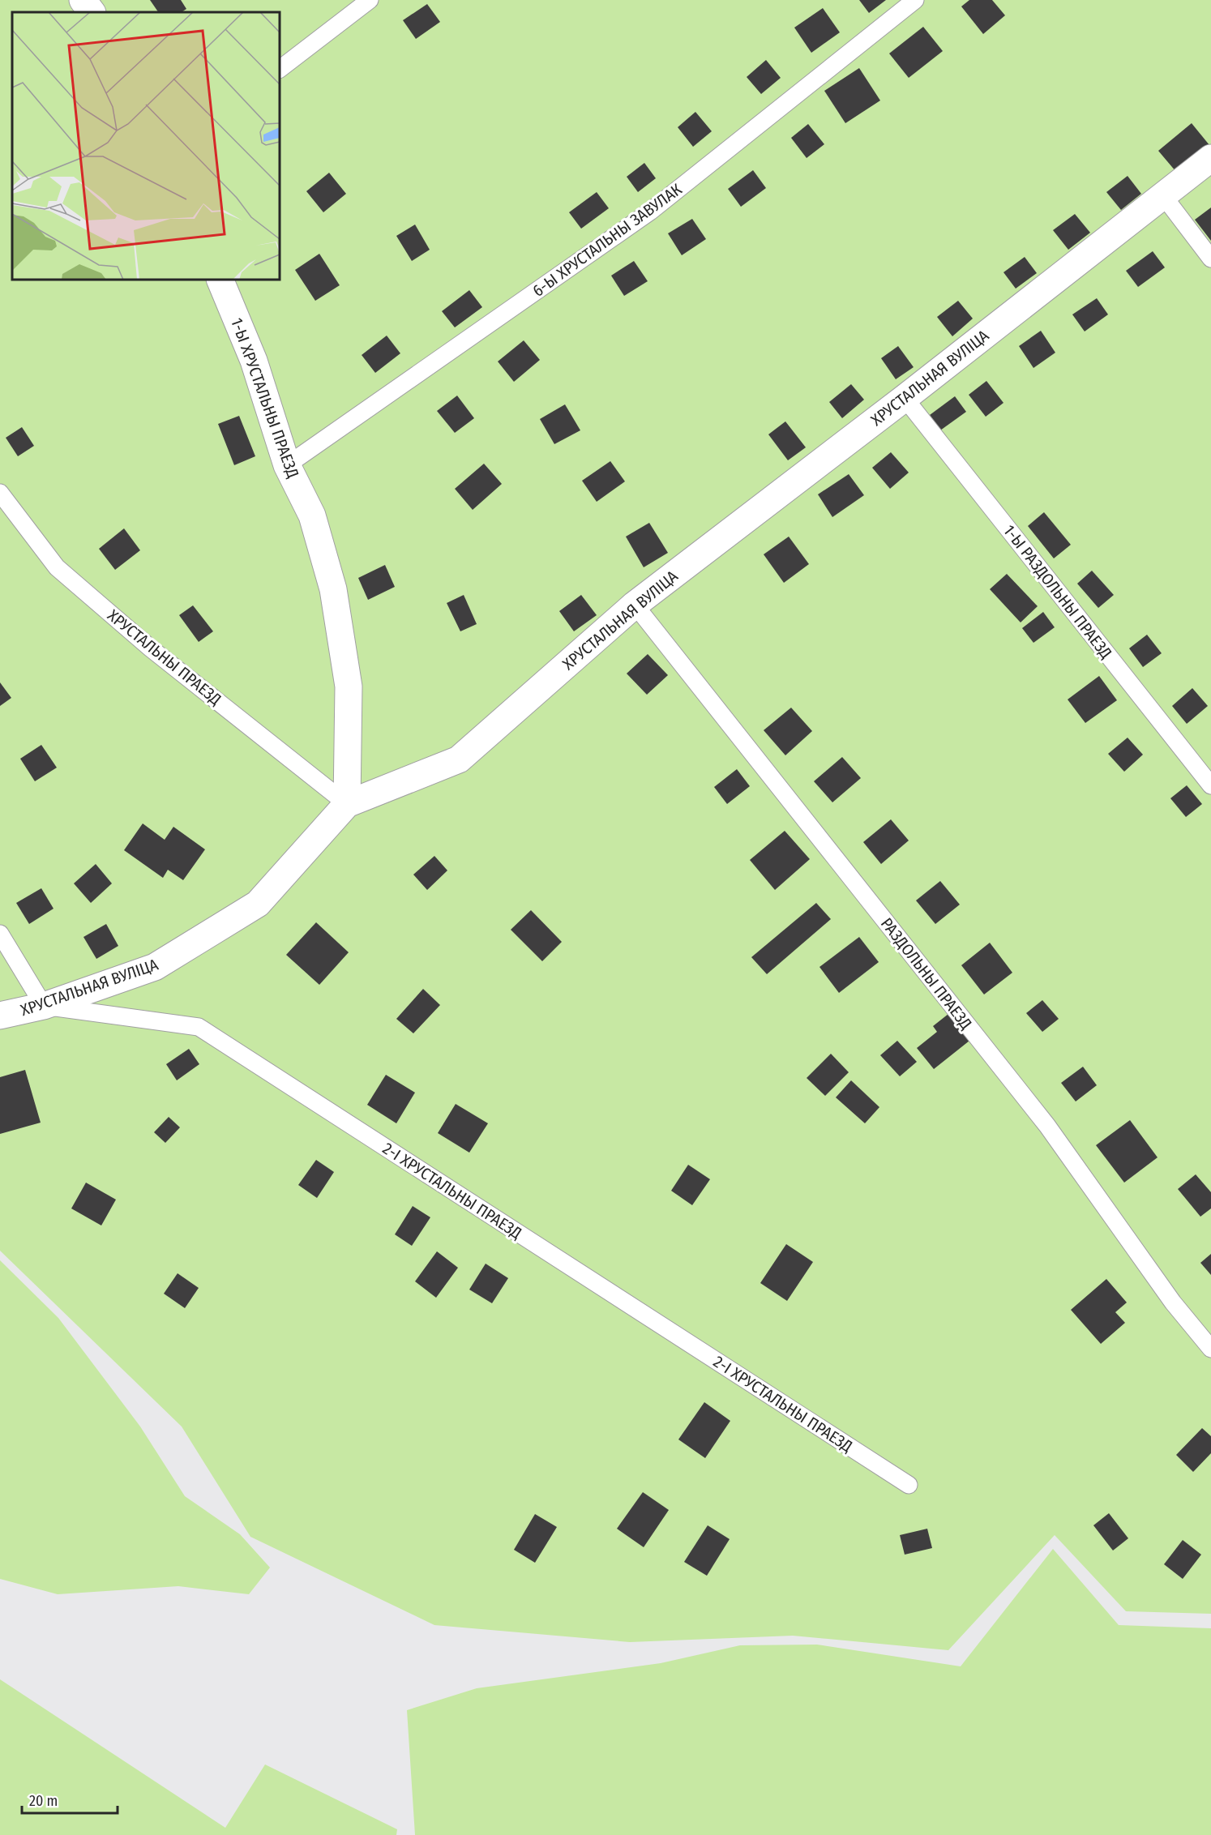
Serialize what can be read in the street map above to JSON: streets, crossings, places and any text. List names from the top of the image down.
{
  "streets": {
    "street": ["ХРУСТАЛЬНАЯ ВУЛІЦА", "1-Ы ХРУСТАЛЬНЫ ПРАЕЗД"],
    "lane": [
      "6-Ы ХРУСТАЛЬНЫ ЗАВУЛАК",
      "1-Ы РАЗДОЛЬНЫ ПРАЕЗД",
      "ХРУСТАЛЬНЫ ПРАЕЗД",
      "РАЗДОЛЬНЫ ПРАЕЗД",
      "2-І ХРУСТАЛЬНЫ ПРАЕЗД"
    ]
  },
  "crossings": [
    ["6-Ы ХРУСТАЛЬНЫ ЗАВУЛАК", "1-Ы ХРУСТАЛЬНЫ ПРАЕЗД"],
    ["ХРУСТАЛЬНАЯ ВУЛІЦА", "1-Ы ХРУСТАЛЬНЫ ПРАЕЗД"],
    ["ХРУСТАЛЬНАЯ ВУЛІЦА", "1-Ы РАЗДОЛЬНЫ ПРАЕЗД"],
    ["ХРУСТАЛЬНАЯ ВУЛІЦА", "ХРУСТАЛЬНЫ ПРАЕЗД"],
    ["ХРУСТАЛЬНАЯ ВУЛІЦА", "РАЗДОЛЬНЫ ПРАЕЗД"],
    ["ХРУСТАЛЬНАЯ ВУЛІЦА", "2-І ХРУСТАЛЬНЫ ПРАЕЗД"],
    ["1-Ы ХРУСТАЛЬНЫ ПРАЕЗД", "ХРУСТАЛЬНЫ ПРАЕЗД"]
  ],
  "scale_bar": "20 m"
}
